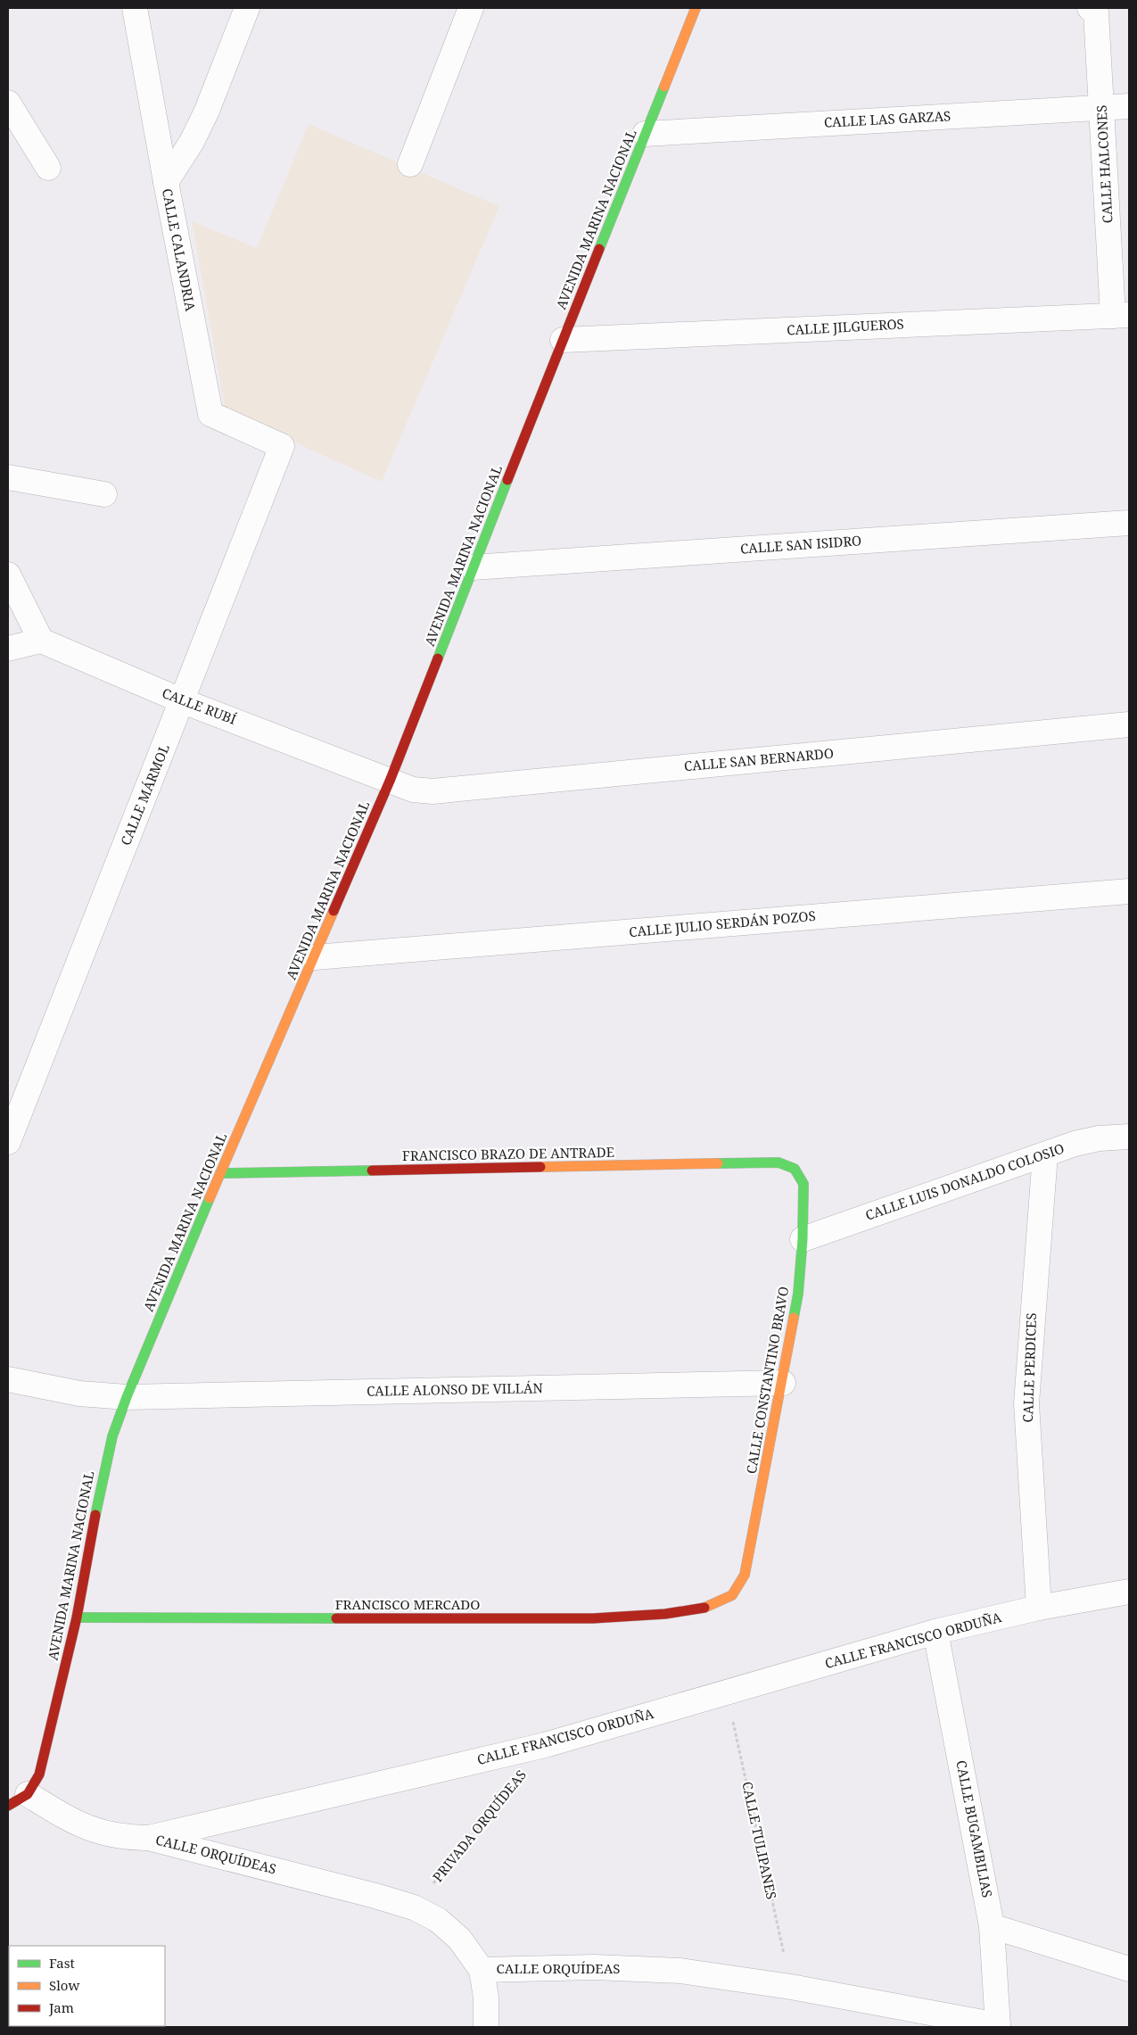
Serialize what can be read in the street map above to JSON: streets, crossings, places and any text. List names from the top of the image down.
{
  "streets": {
    "street": [
      "CALLE LAS GARZAS",
      "CALLE HALCONES",
      "AVENIDA MARINA NACIONAL",
      "CALLE CALANDRIA",
      "CALLE JILGUEROS",
      "CALLE SAN ISIDRO",
      "CALLE RUBÍ",
      "CALLE SAN BERNARDO",
      "CALLE MÁRMOL",
      "CALLE JULIO SERDÁN POZOS",
      "FRANCISCO BRAZO DE ANTRADE",
      "CALLE LUIS DONALDO COLOSIO",
      "CALLE PERDICES",
      "CALLE CONSTANTINO BRAVO",
      "CALLE ALONSO DE VILLÁN",
      "FRANCISCO MERCADO",
      "CALLE FRANCISCO ORDUÑA",
      "CALLE BUGAMBILIAS",
      "CALLE ORQUÍDEAS"
    ],
    "path": ["PRIVADA ORQUÍDEAS", "CALLE TULIPANES"]
  },
  "crossings": [
    ["CALLE LAS GARZAS", "CALLE HALCONES"],
    ["CALLE LAS GARZAS", "AVENIDA MARINA NACIONAL"],
    ["CALLE HALCONES", "CALLE JILGUEROS"],
    ["AVENIDA MARINA NACIONAL", "CALLE JILGUEROS"],
    ["AVENIDA MARINA NACIONAL", "CALLE SAN ISIDRO"],
    ["AVENIDA MARINA NACIONAL", "CALLE RUBÍ"],
    ["AVENIDA MARINA NACIONAL", "CALLE SAN BERNARDO"],
    ["AVENIDA MARINA NACIONAL", "CALLE JULIO SERDÁN POZOS"],
    ["AVENIDA MARINA NACIONAL", "FRANCISCO BRAZO DE ANTRADE"],
    ["AVENIDA MARINA NACIONAL", "CALLE ALONSO DE VILLÁN"],
    ["AVENIDA MARINA NACIONAL", "FRANCISCO MERCADO"],
    ["AVENIDA MARINA NACIONAL", "CALLE FRANCISCO ORDUÑA"],
    ["CALLE CALANDRIA", "CALLE MÁRMOL"],
    ["CALLE RUBÍ", "CALLE SAN BERNARDO"],
    ["CALLE RUBÍ", "CALLE MÁRMOL"],
    ["FRANCISCO BRAZO DE ANTRADE", "CALLE CONSTANTINO BRAVO"],
    ["CALLE LUIS DONALDO COLOSIO", "CALLE PERDICES"],
    ["CALLE LUIS DONALDO COLOSIO", "CALLE CONSTANTINO BRAVO"],
    ["CALLE PERDICES", "CALLE FRANCISCO ORDUÑA"],
    ["CALLE CONSTANTINO BRAVO", "CALLE ALONSO DE VILLÁN"],
    ["CALLE CONSTANTINO BRAVO", "FRANCISCO MERCADO"],
    ["CALLE FRANCISCO ORDUÑA", "PRIVADA ORQUÍDEAS"],
    ["CALLE FRANCISCO ORDUÑA", "CALLE BUGAMBILIAS"],
    ["CALLE FRANCISCO ORDUÑA", "CALLE TULIPANES"],
    ["CALLE FRANCISCO ORDUÑA", "CALLE ORQUÍDEAS"],
    ["PRIVADA ORQUÍDEAS", "CALLE ORQUÍDEAS"],
    ["CALLE BUGAMBILIAS", "CALLE ORQUÍDEAS"],
    ["CALLE TULIPANES", "CALLE ORQUÍDEAS"]
  ],
  "legend": ["Fast", "Slow", "Jam"]
}
